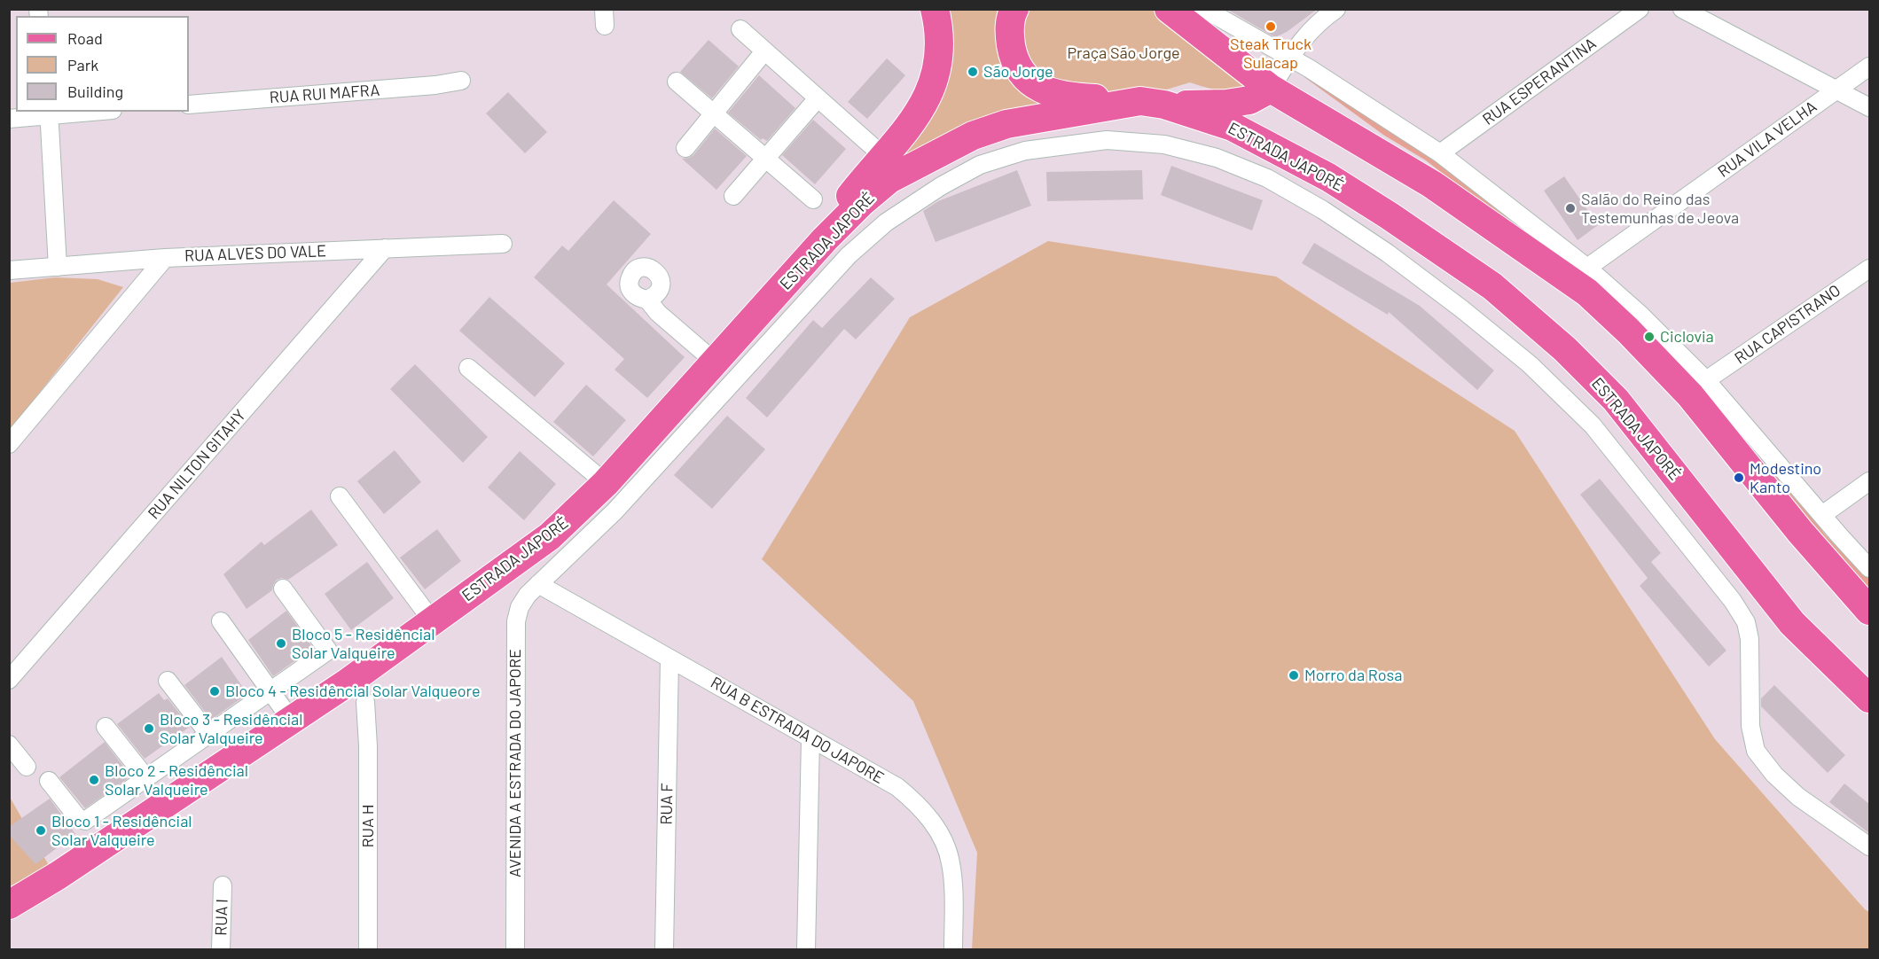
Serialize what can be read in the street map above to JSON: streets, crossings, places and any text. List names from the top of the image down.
{
  "streets": {
    "main road": ["ESTRADA JAPORÉ"],
    "street": [
      "RUA ESPERANTINA",
      "RUA RUI MAFRA",
      "RUA VILA VELHA",
      "RUA ALVES DO VALE",
      "RUA CAPISTRANO",
      "RUA NILTON GITAHY",
      "RUA B ESTRADA DO JAPORE",
      "AVENIDA A ESTRADA DO JAPORE",
      "RUA F",
      "RUA H",
      "RUA I"
    ]
  },
  "crossings": [
    ["RUA ALVES DO VALE", "RUA NILTON GITAHY"],
    ["RUA B ESTRADA DO JAPORE", "AVENIDA A ESTRADA DO JAPORE"],
    ["RUA B ESTRADA DO JAPORE", "RUA F"]
  ],
  "parks": ["Praça São Jorge"],
  "places": [
    "Steak Truck Sulacap",
    "São Jorge",
    "Salão do Reino das Testemunhas de Jeova",
    "Ciclovia",
    "Modestino Kanto",
    "Bloco 5 - Residêncial Solar Valqueire",
    "Morro da Rosa",
    "Bloco 4 - Residêncial Solar Valqueore",
    "Bloco 3 - Residêncial Solar Valqueire",
    "Bloco 2 - Residêncial Solar Valqueire",
    "Bloco 1 - Residêncial Solar Valqueire"
  ],
  "legend": ["Road", "Park", "Building"]
}
